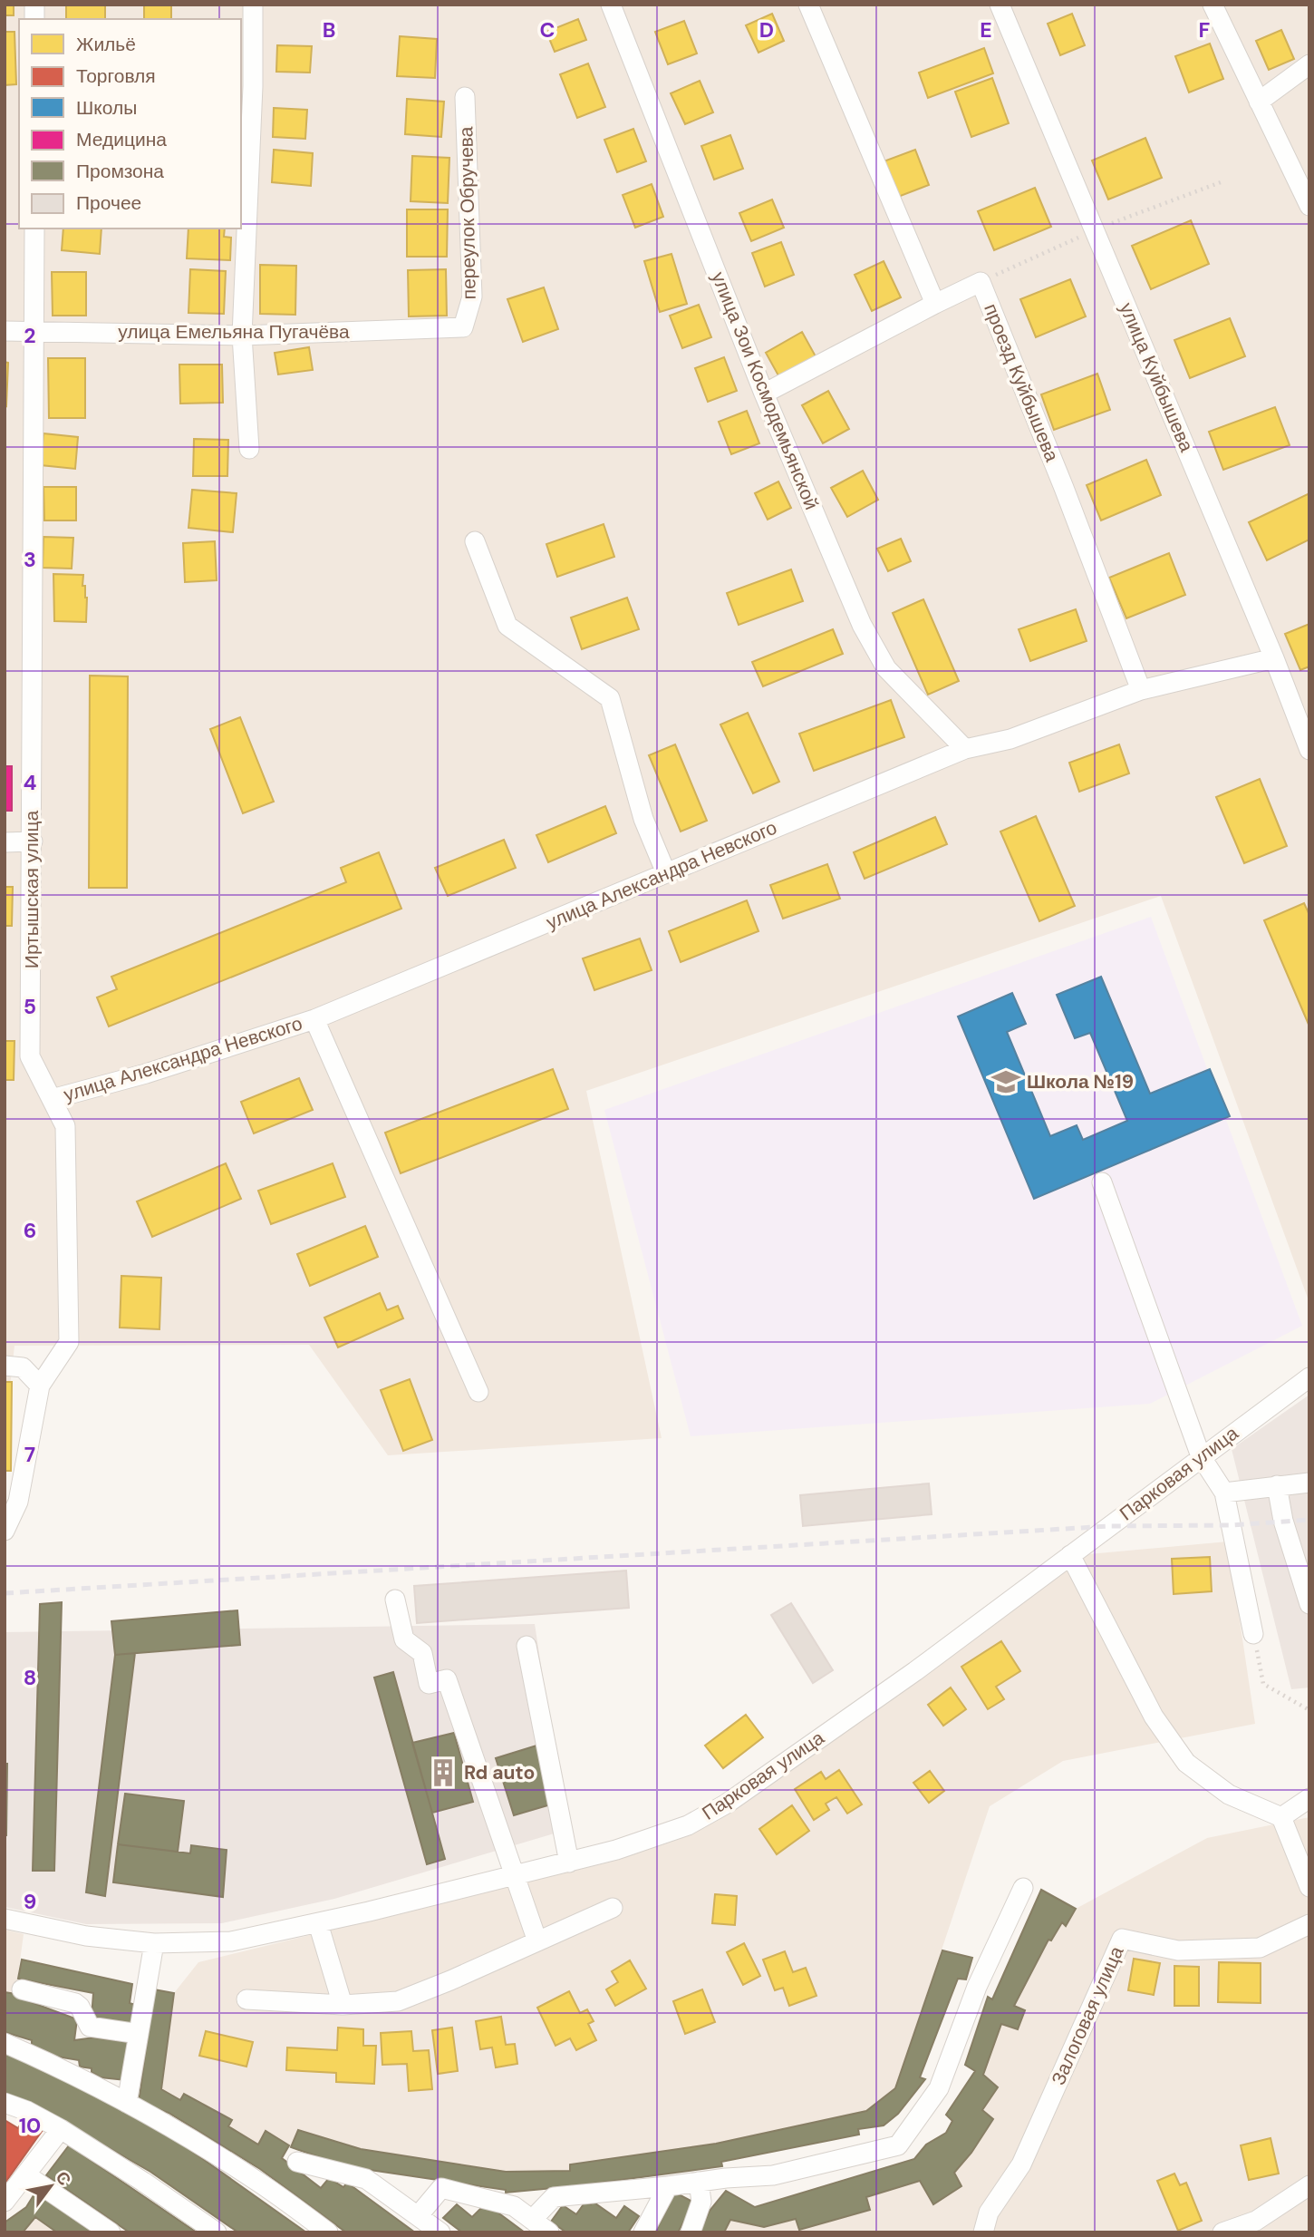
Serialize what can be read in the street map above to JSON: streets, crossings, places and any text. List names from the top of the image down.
{
  "streets": {
    "street": [
      "переулок Обручева",
      "улица Емельяна Пугачёва",
      "улица Куйбышева",
      "проезд Куйбышева",
      "улица Зои Космодемьянской",
      "улица Александра Невского",
      "Иртышская улица",
      "Парковая улица",
      "Залоговая улица"
    ]
  },
  "crossings": [
    ["переулок Обручева", "улица Емельяна Пугачёва"],
    ["улица Емельяна Пугачёва", "Иртышская улица"],
    ["улица Куйбышева", "улица Александра Невского"],
    ["проезд Куйбышева", "улица Александра Невского"],
    ["улица Зои Космодемьянской", "улица Александра Невского"],
    ["улица Александра Невского", "Иртышская улица"]
  ],
  "places": {
    "school or university": ["Школа №19"],
    "building": ["Rd auto"]
  },
  "legend": [
    "Жильё",
    "Торговля",
    "Школы",
    "Медицина",
    "Промзона",
    "Прочее"
  ],
  "north": "top right",
  "grid": {
    "columns": [
      "B",
      "C",
      "D",
      "E",
      "F"
    ],
    "rows": [
      "2",
      "3",
      "4",
      "5",
      "6",
      "7",
      "8",
      "9",
      "10"
    ]
  }
}
